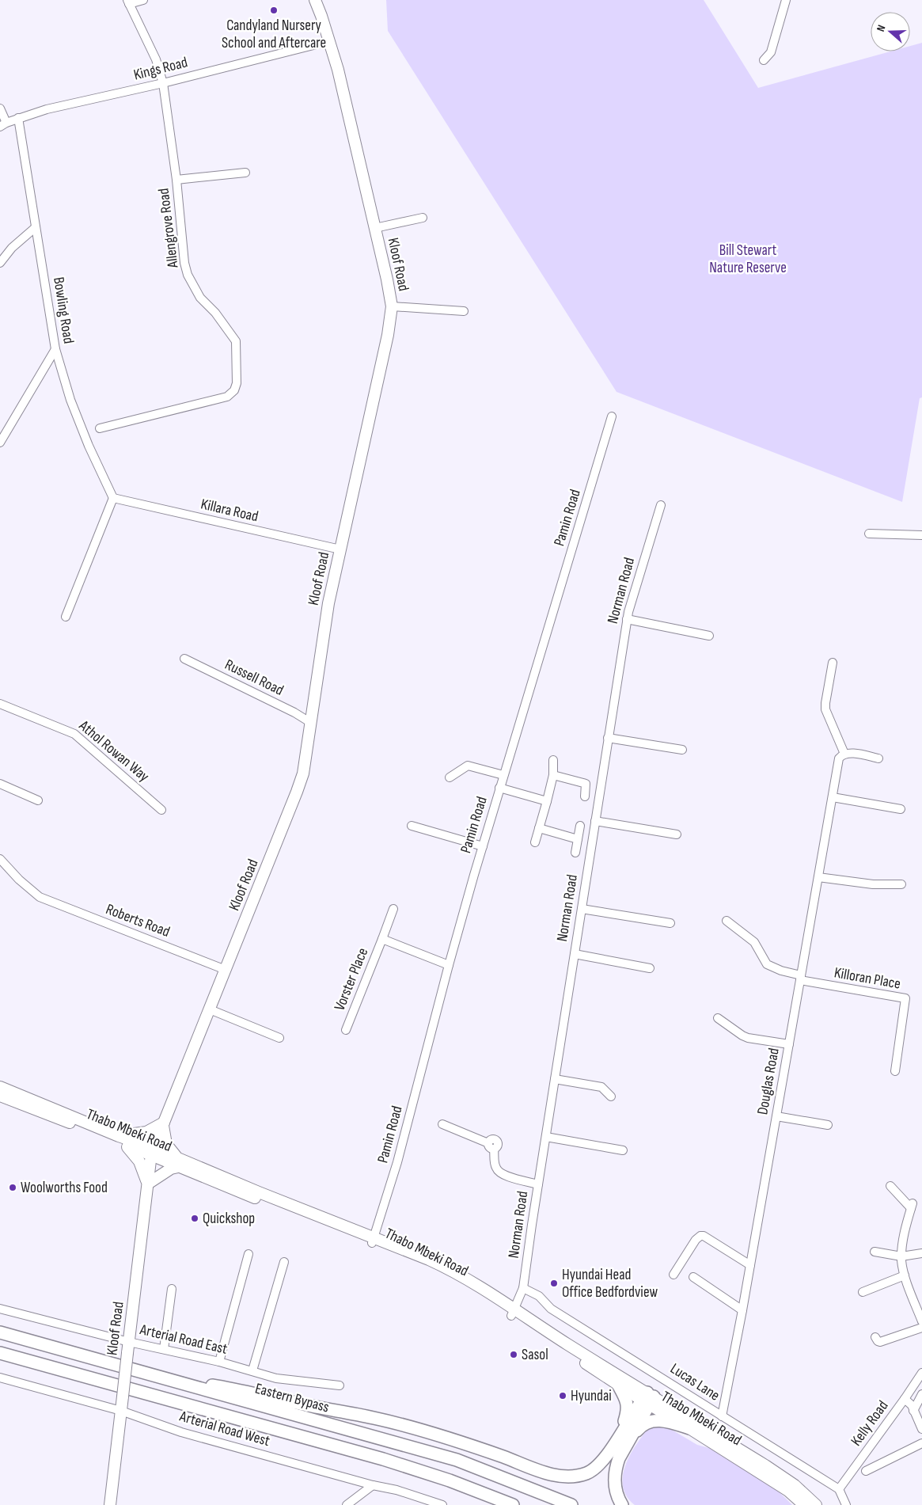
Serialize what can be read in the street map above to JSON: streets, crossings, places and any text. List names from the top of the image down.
{
  "streets": {
    "highway": ["Eastern Bypass"],
    "main road": ["Kloof Road", "Thabo Mbeki Road"],
    "street": [
      "Kings Road",
      "Allengrove Road",
      "Bowling Road",
      "Killara Road",
      "Pamin Road",
      "Norman Road",
      "Russell Road",
      "Athol Rowan Way",
      "Roberts Road",
      "Killoran Place",
      "Vorster Place",
      "Douglas Road",
      "Arterial Road East",
      "Lucas Lane",
      "Kelly Road",
      "Arterial Road West"
    ]
  },
  "crossings": [
    ["Kings Road", "Allengrove Road"],
    ["Kings Road", "Kloof Road"],
    ["Kings Road", "Bowling Road"],
    ["Kloof Road", "Killara Road"],
    ["Kloof Road", "Russell Road"],
    ["Kloof Road", "Roberts Road"],
    ["Kloof Road", "Thabo Mbeki Road"],
    ["Kloof Road", "Arterial Road East"],
    ["Kloof Road", "Arterial Road West"],
    ["Bowling Road", "Killara Road"],
    ["Pamin Road", "Vorster Place"],
    ["Pamin Road", "Thabo Mbeki Road"],
    ["Norman Road", "Thabo Mbeki Road"],
    ["Norman Road", "Lucas Lane"],
    ["Killoran Place", "Douglas Road"],
    ["Douglas Road", "Lucas Lane"],
    ["Lucas Lane", "Kelly Road"]
  ],
  "parks": ["Bill Stewart Nature Reserve"],
  "places": [
    "Candyland Nursery School and Aftercare",
    "Woolworths Food",
    "Quickshop",
    "Hyundai Head Office Bedfordview",
    "Sasol",
    "Hyundai"
  ],
  "north": "left"
}
